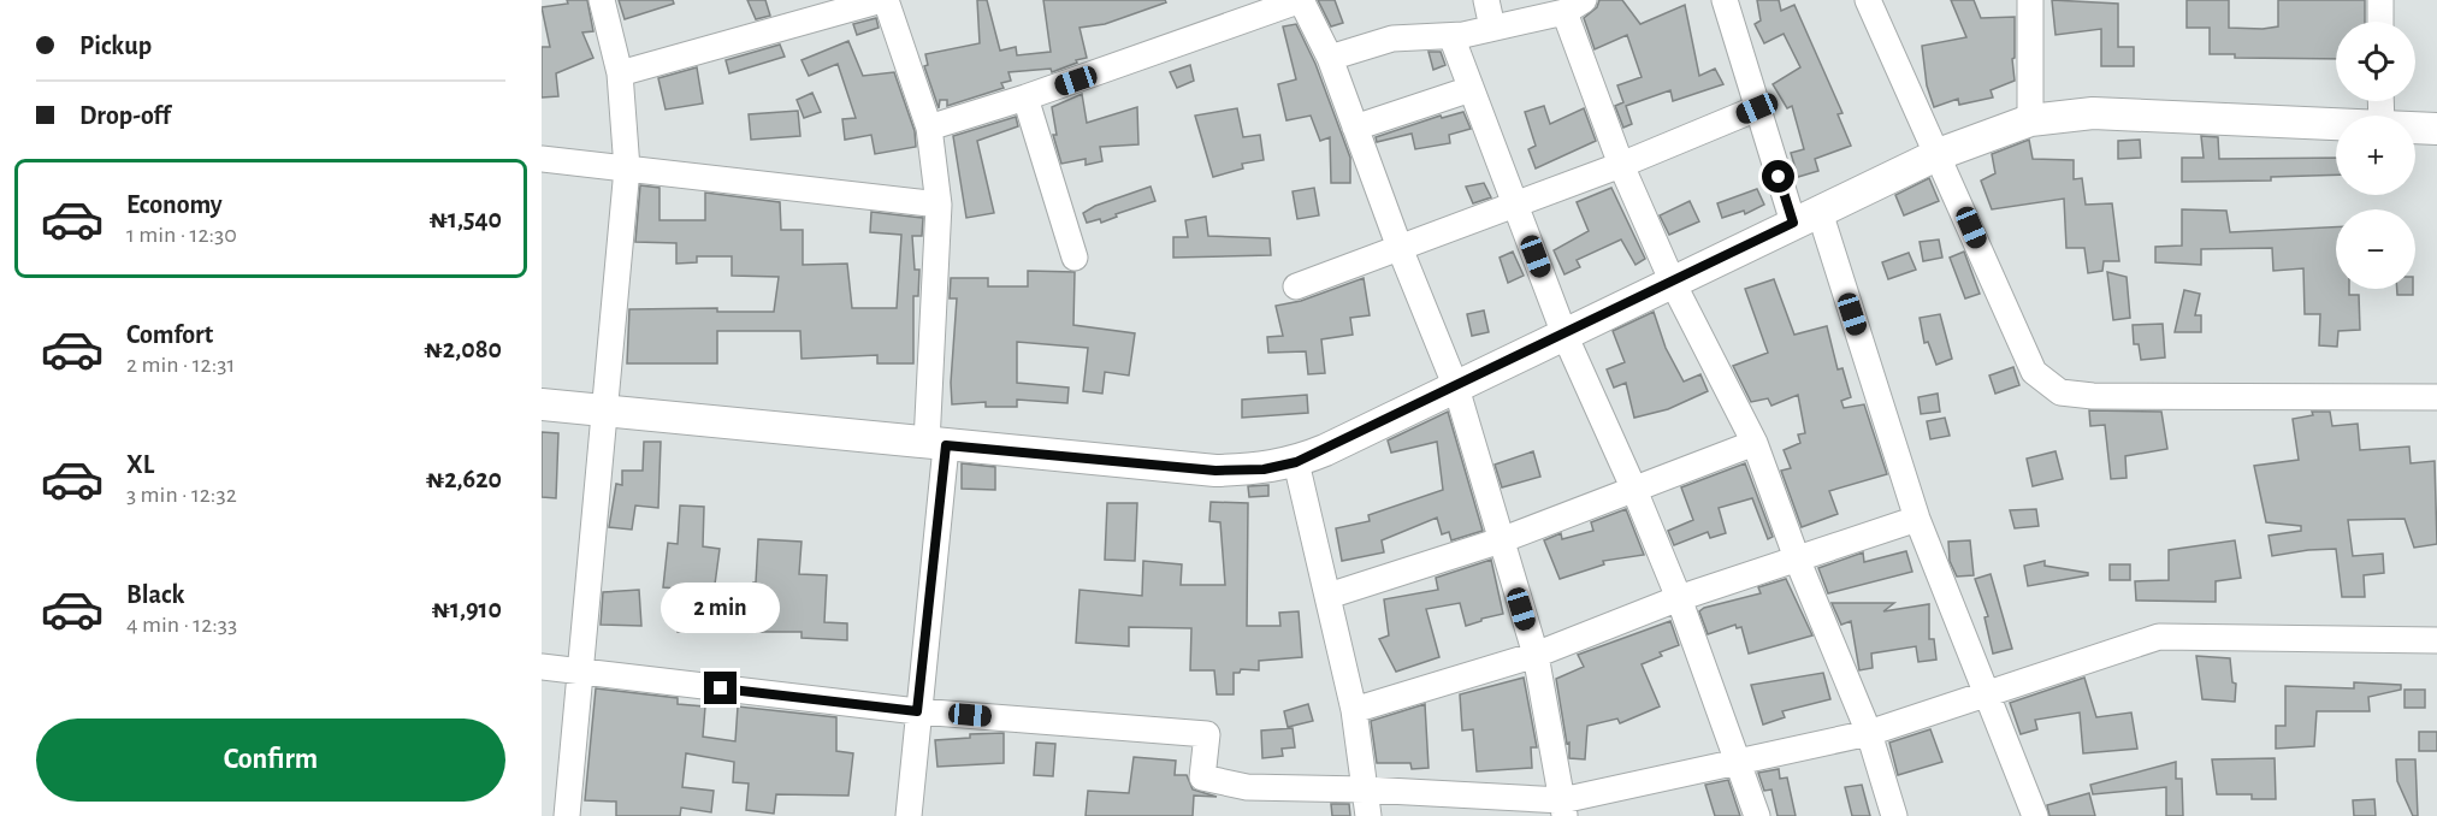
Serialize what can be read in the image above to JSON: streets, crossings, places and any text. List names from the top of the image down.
{
  "page": {
    "banner": ["Pickup", "Drop-off"],
    "map_buttons": ["+", "−"],
    "list": [
      {
        "name": "Economy",
        "note": "1 min · 12:30",
        "value": "₦1,540"
      },
      {
        "name": "Comfort",
        "note": "2 min · 12:31",
        "value": "₦2,080"
      },
      {
        "name": "XL",
        "note": "3 min · 12:32",
        "value": "₦2,620"
      },
      {
        "name": "Black",
        "note": "4 min · 12:33",
        "value": "₦1,910"
      }
    ],
    "bubble": "2 min",
    "buttons": "Confirm"
  }
}
